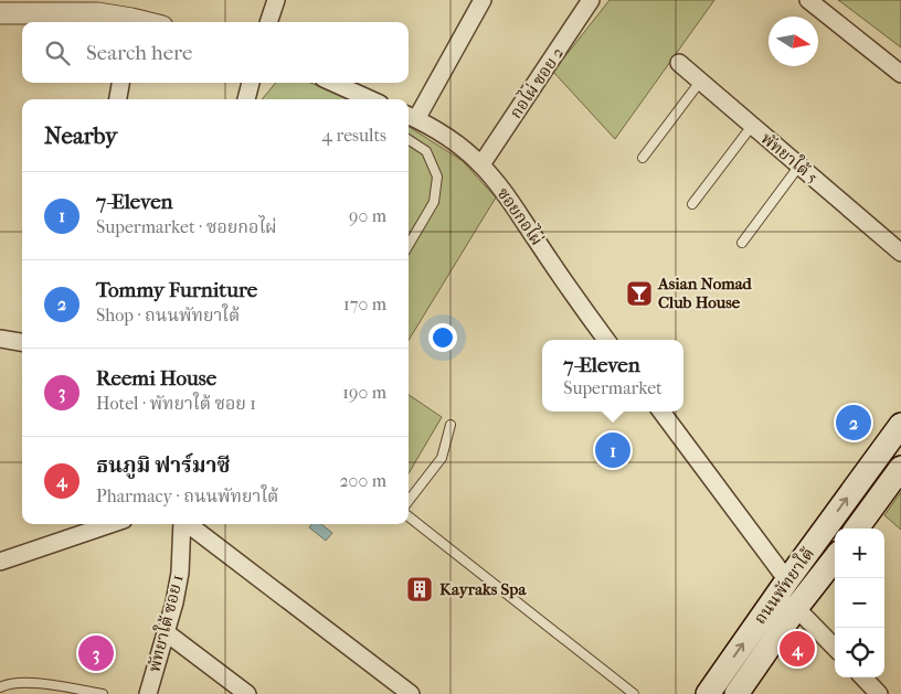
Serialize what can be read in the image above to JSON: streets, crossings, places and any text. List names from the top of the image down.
{
  "streets": {
    "main road": ["ถนนพัทยาใต้"],
    "street": [
      "กอไผ่ ซอย 2",
      "พัทยาใต้ 5",
      "ซอยกอไผ่",
      "พัทยาใต้ ซอย 1"
    ]
  },
  "crossings": [
    ["กอไผ่ ซอย 2", "ซอยกอไผ่"]
  ],
  "places": {
    "bar": ["Asian Nomad Club House"],
    "building": ["Kayraks Spa"]
  },
  "north": "right",
  "page": {
    "search": "Search here",
    "heading": ["Nearby", "4 results"],
    "list": [
      {
        "mark": "1",
        "name": "7-Eleven",
        "note": "Supermarket · ซอยกอไผ่",
        "value": "90 m"
      },
      {
        "mark": "2",
        "name": "Tommy Furniture",
        "note": "Shop · ถนนพัทยาใต้",
        "value": "170 m"
      },
      {
        "mark": "3",
        "name": "Reemi House",
        "note": "Hotel · พัทยาใต้ ซอย 1",
        "value": "190 m"
      },
      {
        "mark": "4",
        "name": "ธนภูมิ ฟาร์มาซี",
        "note": "Pharmacy · ถนนพัทยาใต้",
        "value": "200 m"
      }
    ],
    "popup": ["7-Eleven", "Supermarket"],
    "pins": [
      "2",
      "1",
      "4",
      "3"
    ],
    "map_buttons": ["+", "−"]
  }
}
